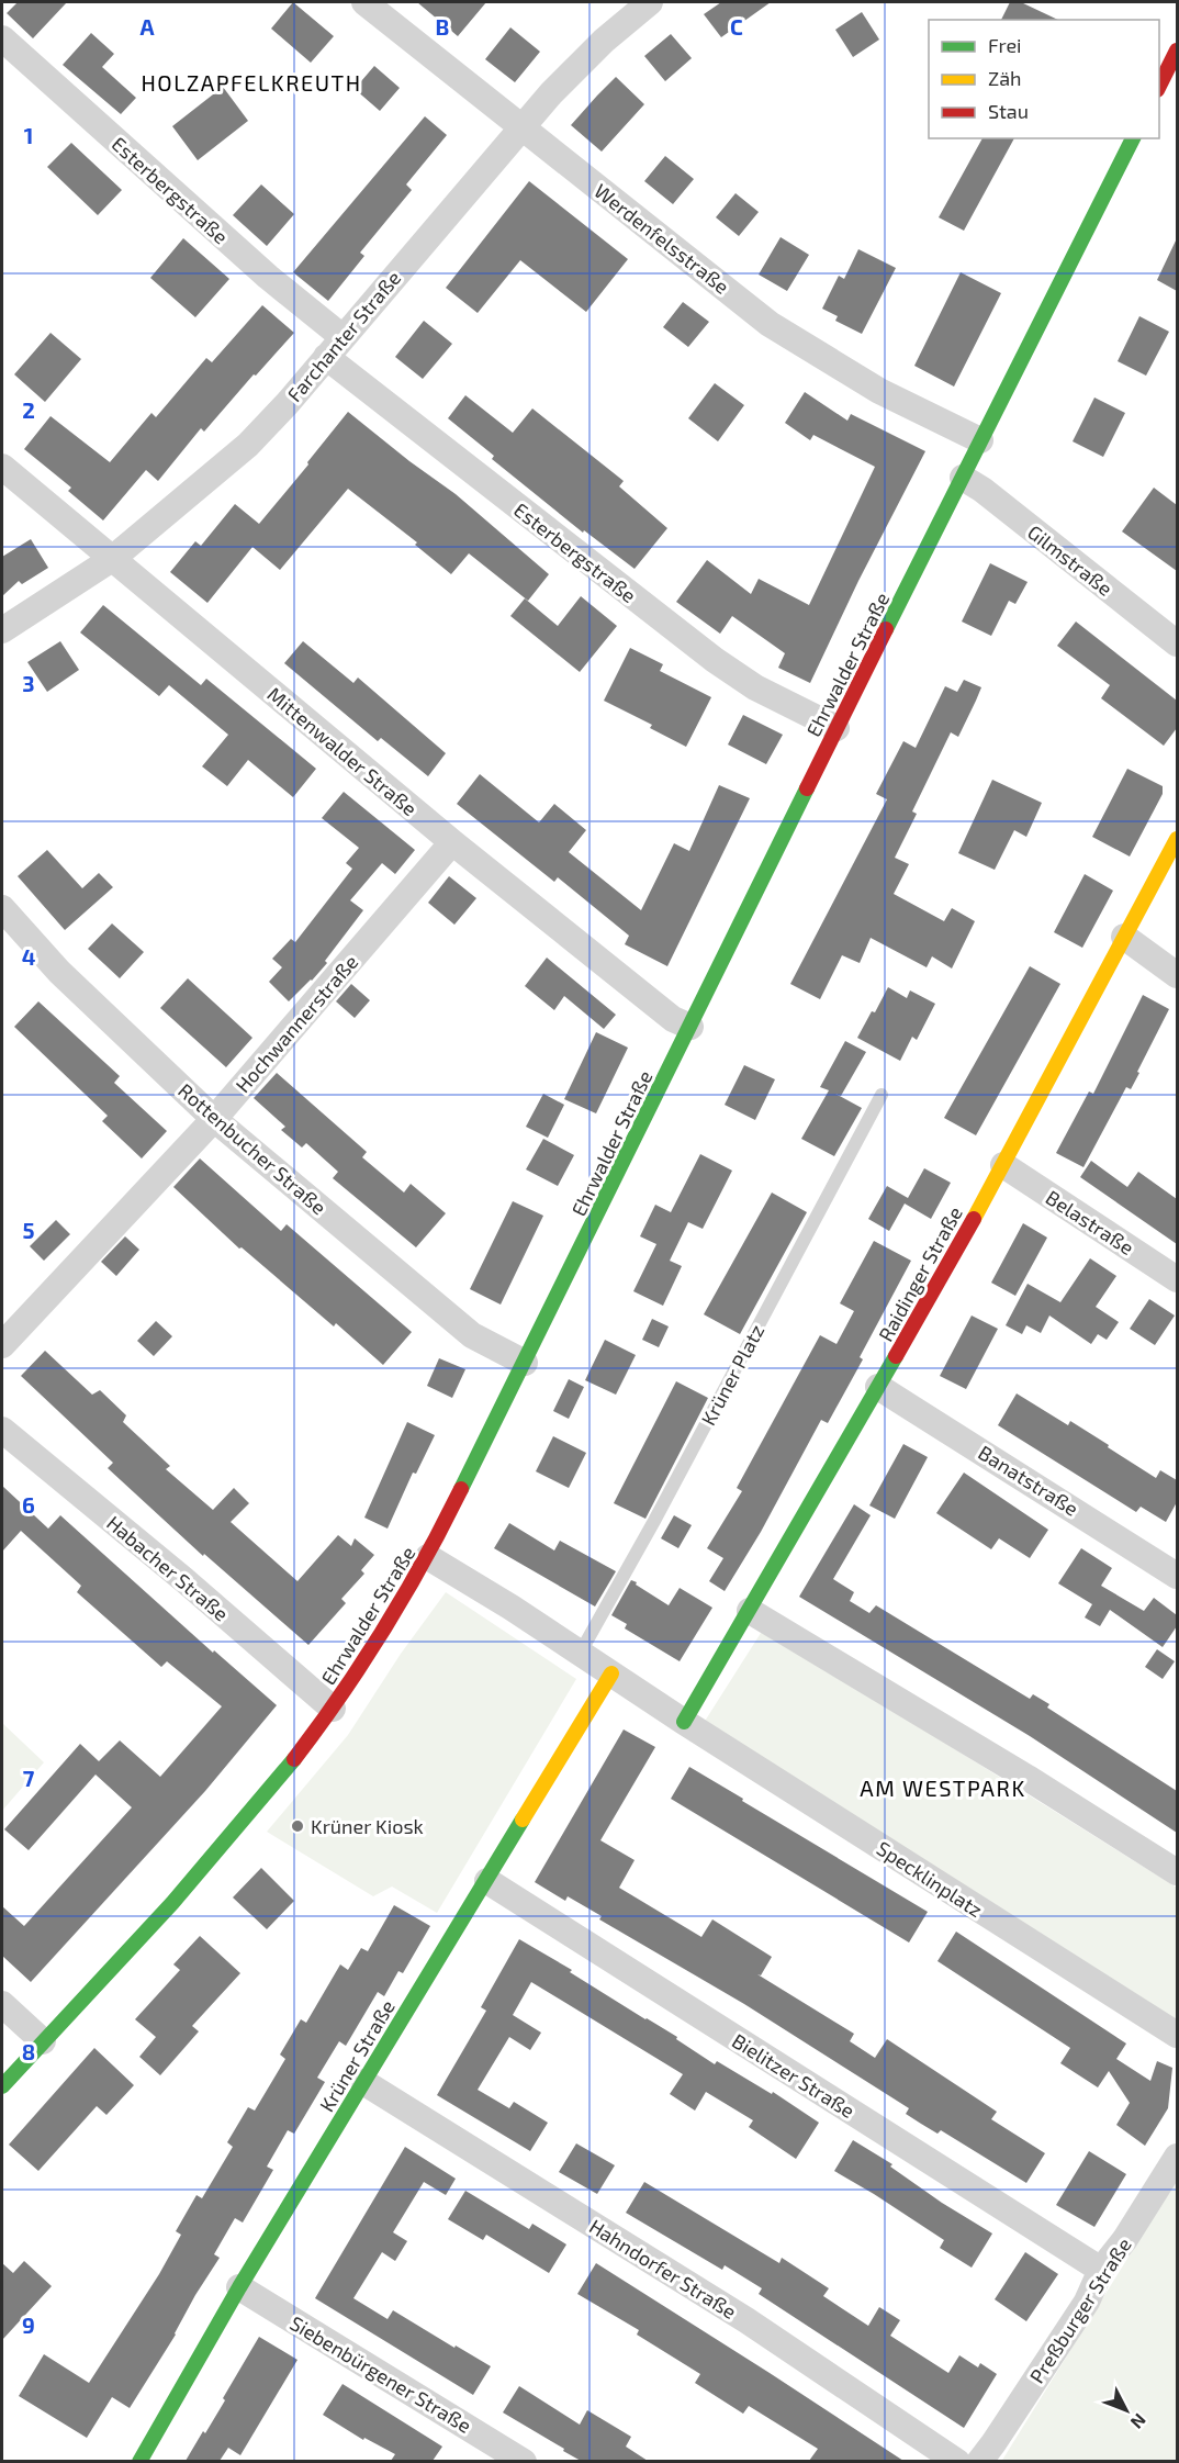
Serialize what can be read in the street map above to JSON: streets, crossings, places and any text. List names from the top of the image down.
{
  "streets": {
    "street": [
      "Esterbergstraße",
      "Werdenfelsstraße",
      "Farchanter Straße",
      "Gilmstraße",
      "Ehrwalder Straße",
      "Mittenwalder Straße",
      "Hochwannerstraße",
      "Rottenbucher Straße",
      "Belastraße",
      "Raidinger Straße",
      "Banatstraße",
      "Habacher Straße",
      "Specklinplatz",
      "Krüner Straße",
      "Bielitzer Straße",
      "Hahndorfer Straße",
      "Preßburger Straße",
      "Siebenbürgener Straße"
    ],
    "lane": ["Krüner Platz"]
  },
  "crossings": [
    ["Esterbergstraße", "Farchanter Straße"],
    ["Esterbergstraße", "Ehrwalder Straße"],
    ["Werdenfelsstraße", "Farchanter Straße"],
    ["Werdenfelsstraße", "Ehrwalder Straße"],
    ["Farchanter Straße", "Mittenwalder Straße"],
    ["Gilmstraße", "Ehrwalder Straße"],
    ["Ehrwalder Straße", "Mittenwalder Straße"],
    ["Ehrwalder Straße", "Rottenbucher Straße"],
    ["Ehrwalder Straße", "Habacher Straße"],
    ["Mittenwalder Straße", "Hochwannerstraße"],
    ["Hochwannerstraße", "Rottenbucher Straße"],
    ["Belastraße", "Raidinger Straße"],
    ["Raidinger Straße", "Banatstraße"],
    ["Raidinger Straße", "Specklinplatz"],
    ["Krüner Straße", "Bielitzer Straße"],
    ["Krüner Straße", "Hahndorfer Straße"],
    ["Krüner Straße", "Siebenbürgener Straße"],
    ["Bielitzer Straße", "Preßburger Straße"]
  ],
  "districts": ["HOLZAPFELKREUTH", "AM WESTPARK"],
  "places": ["Krüner Kiosk"],
  "legend": ["Frei", "Zäh", "Stau"],
  "north": "bottom right",
  "grid": {
    "columns": ["A", "B", "C"],
    "rows": [
      "1",
      "2",
      "3",
      "4",
      "5",
      "6",
      "7",
      "8",
      "9"
    ]
  }
}
